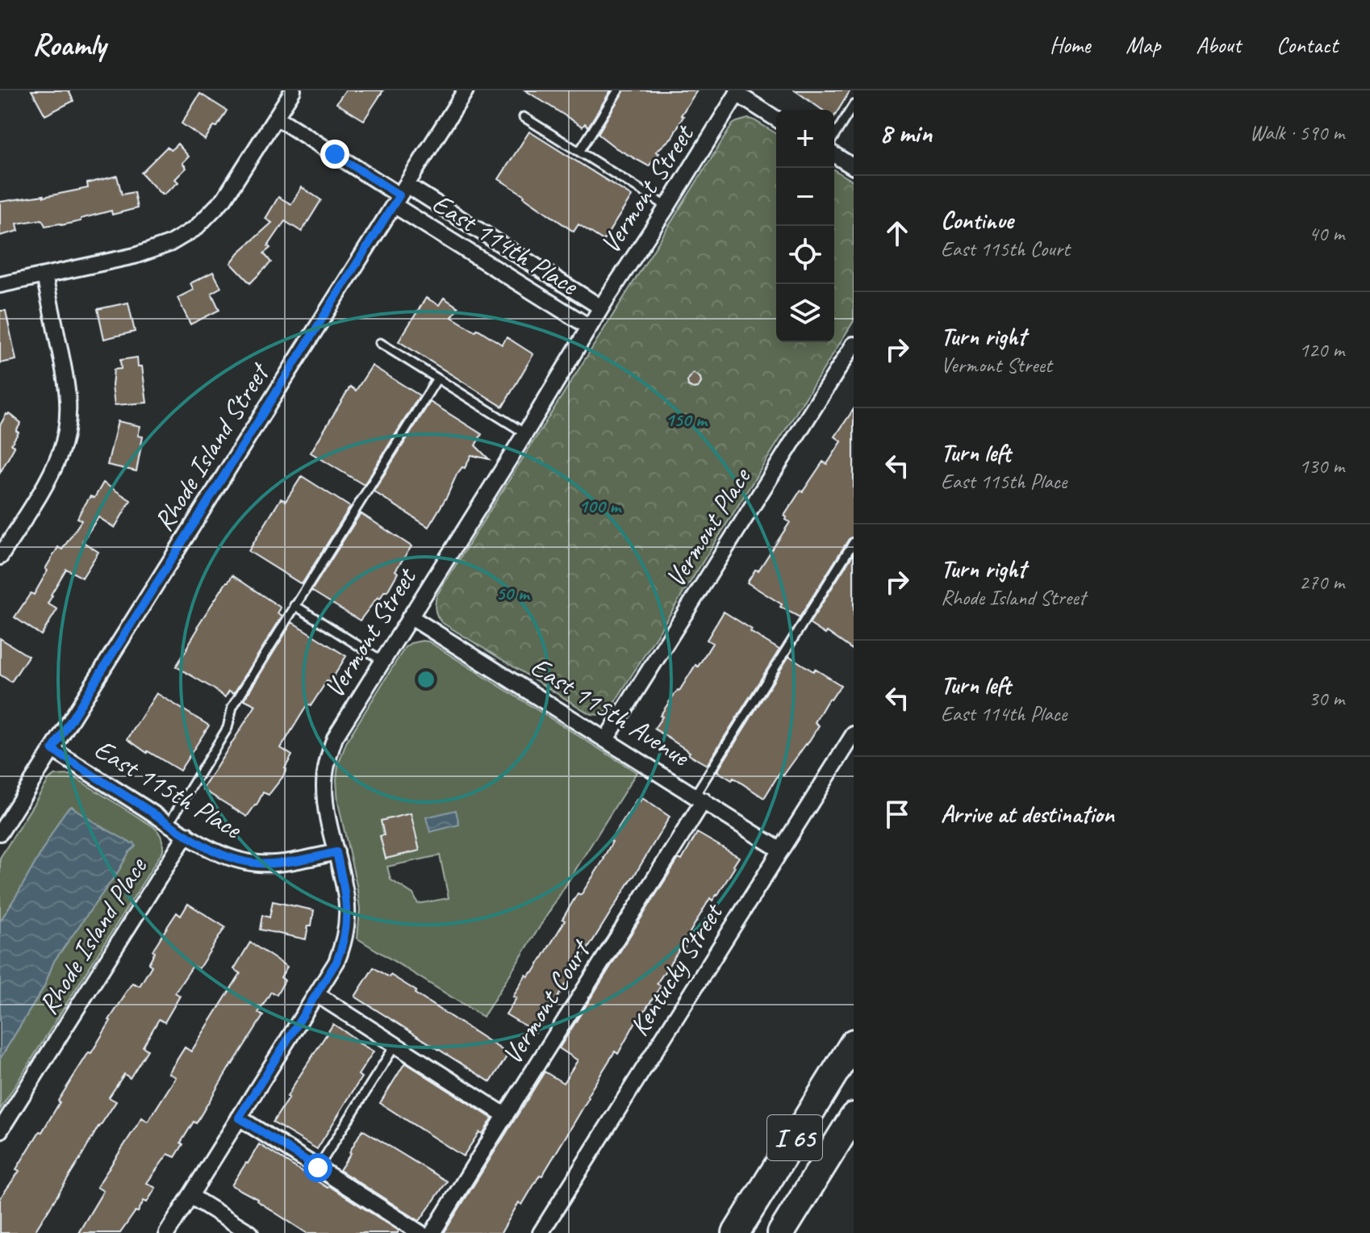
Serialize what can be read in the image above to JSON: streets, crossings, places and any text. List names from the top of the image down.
{
  "streets": {
    "highway": ["I 65"],
    "street": [
      "Vermont Street",
      "East 114th Place",
      "Rhode Island Street",
      "Vermont Place",
      "East 115th Avenue",
      "East 115th Place",
      "Rhode Island Place",
      "Kentucky Street",
      "Vermont Court"
    ]
  },
  "crossings": [
    ["Vermont Street", "East 114th Place"],
    ["Vermont Street", "East 115th Avenue"],
    ["Vermont Street", "East 115th Place"],
    ["East 114th Place", "Rhode Island Street"],
    ["Rhode Island Street", "East 115th Place"],
    ["Vermont Place", "East 115th Avenue"],
    ["East 115th Avenue", "Kentucky Street"],
    ["East 115th Avenue", "Vermont Court"],
    ["East 115th Place", "Rhode Island Place"]
  ],
  "page": {
    "header": "Roamly",
    "nav": [
      "Home",
      "Map",
      "About",
      "Contact"
    ],
    "heading": ["8 min", "Walk · 590 m"],
    "map_buttons": ["+", "−"],
    "list": [
      ["Continue", "East 115th Court", "40 m"],
      ["Turn right", "Vermont Street", "120 m"],
      ["Turn left", "East 115th Place", "130 m"],
      ["Turn right", "Rhode Island Street", "270 m"],
      ["Turn left", "East 114th Place", "30 m"],
      "Arrive at destination"
    ]
  },
  "rings": ["150 m", "100 m", "50 m"]
}
